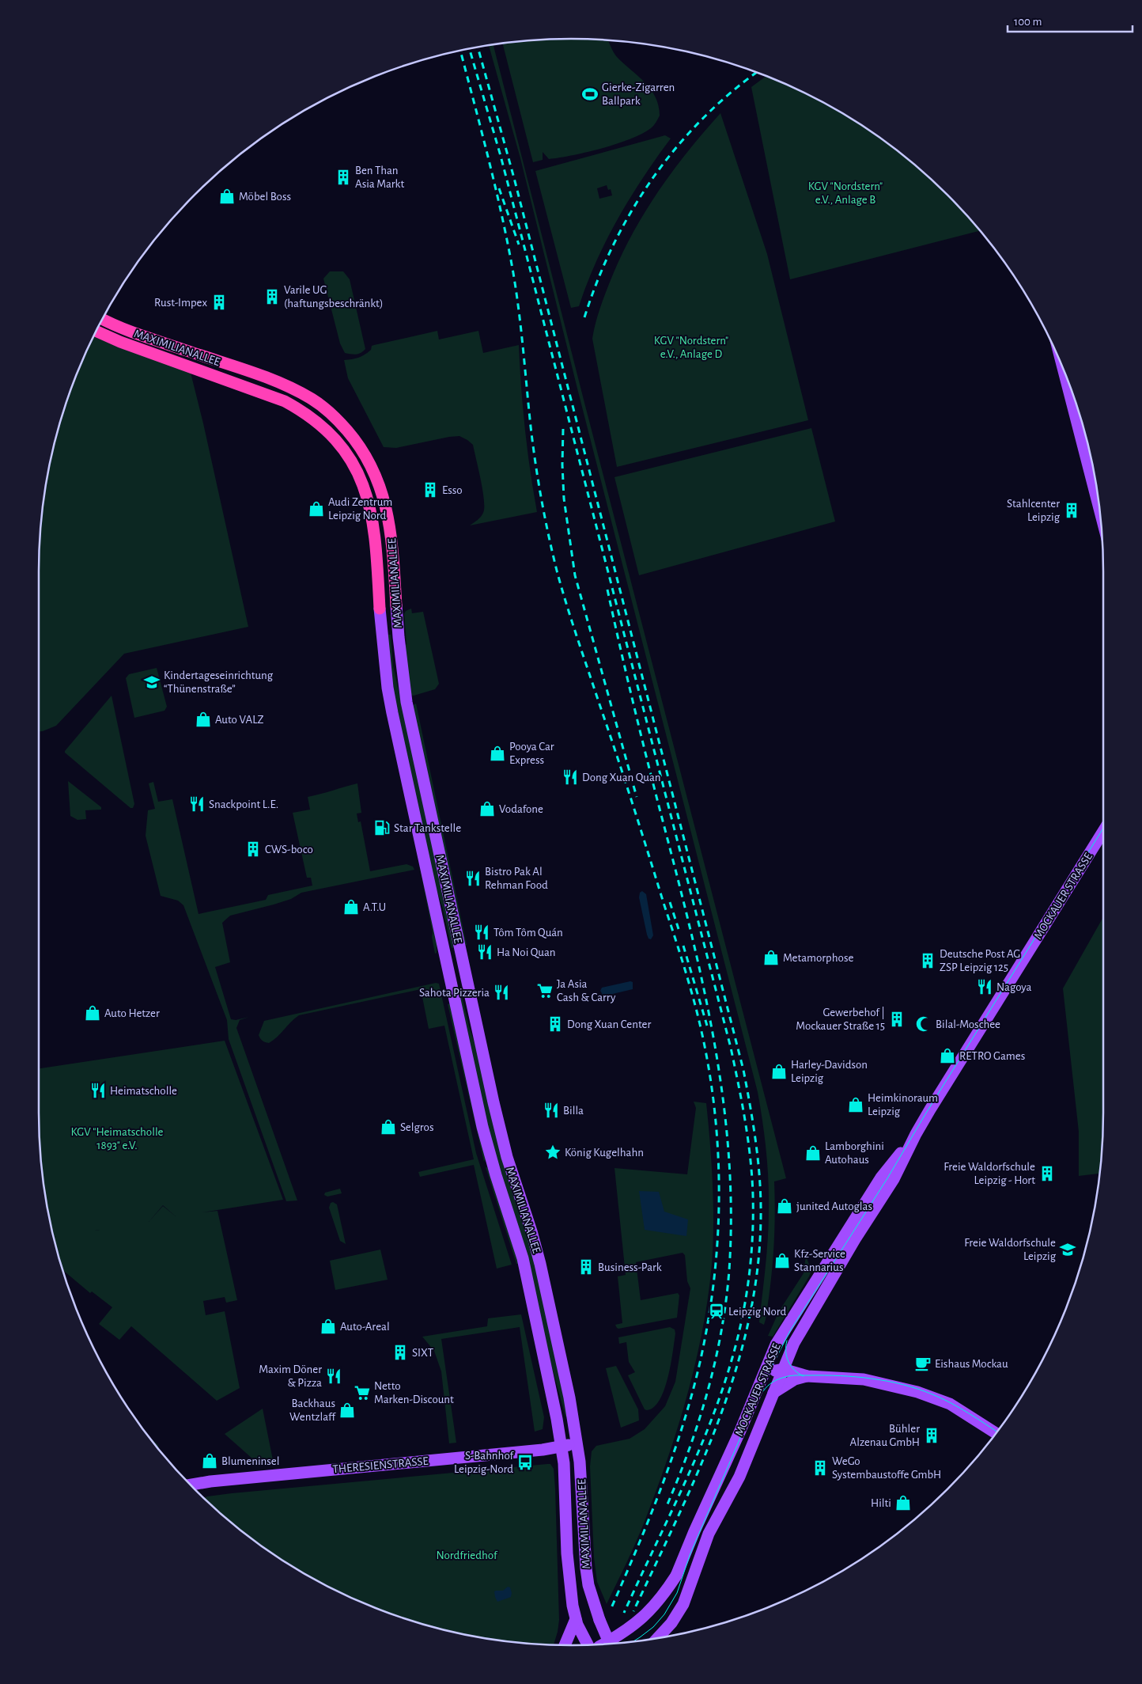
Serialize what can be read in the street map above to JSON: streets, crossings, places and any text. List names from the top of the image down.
{
  "streets": {
    "highway": ["MAXIMILIANALLEE"],
    "main road": ["MOCKAUER STRASSE", "THERESIENSTRASSE"]
  },
  "crossings": [
    ["MAXIMILIANALLEE", "THERESIENSTRASSE"]
  ],
  "parks": [
    "KGV \"Nordstern\" e.V., Anlage B",
    "KGV \"Nordstern\" e.V., Anlage D",
    "KGV \"Heimatscholle 1893\" e.V.",
    "Nordfriedhof"
  ],
  "places": {
    "sports": ["Gierke-Zigarren Ballpark"],
    "building": [
      "Ben Than Asia Markt",
      "Varile UG (haftungsbeschränkt)",
      "Rust-Impex",
      "Esso",
      "Stahlcenter Leipzig",
      "CWS-boco",
      "Deutsche Post AG ZSP Leipzig 125",
      "Gewerbehof | Mockauer Straße 15",
      "Dong Xuan Center",
      "Freie Waldorfschule Leipzig - Hort",
      "Business-Park",
      "SIXT",
      "Bühler Alzenau GmbH",
      "WeGo Systembaustoffe GmbH"
    ],
    "shop": [
      "Möbel Boss",
      "Audi Zentrum Leipzig Nord",
      "Auto VALZ",
      "Pooya Car Express",
      "Vodafone",
      "A.T.U",
      "Metamorphose",
      "Auto Hetzer",
      "RETRO Games",
      "Harley-Davidson Leipzig",
      "Heimkinoraum Leipzig",
      "Selgros",
      "Lamborghini Autohaus",
      "junited Autoglas",
      "Kfz-Service Stannarius",
      "Auto-Areal",
      "Backhaus Wentzlaff",
      "Blumeninsel",
      "Hilti"
    ],
    "school or university": ["Kindertageseinrichtung “Thünenstraße”", "Freie Waldorfschule Leipzig"],
    "restaurant": [
      "Dong Xuan Quan",
      "Snackpoint L.E.",
      "Bistro Pak Al Rehman Food",
      "Tôm Tôm Quán",
      "Ha Noi Quan",
      "Nagoya",
      "Sahota Pizzeria",
      "Heimatscholle",
      "Billa",
      "Maxim Döner & Pizza"
    ],
    "fuel station": ["Star Tankstelle"],
    "supermarket": ["Ja Asia Cash & Carry", "Netto Marken-Discount"],
    "mosque": ["Bilal-Moschee"],
    "place": ["König Kugelhahn"],
    "station": ["Leipzig Nord"],
    "cafe": ["Eishaus Mockau"],
    "bus stop": ["S-Bahnhof Leipzig-Nord"]
  },
  "scale_bar": "100 m"
}
